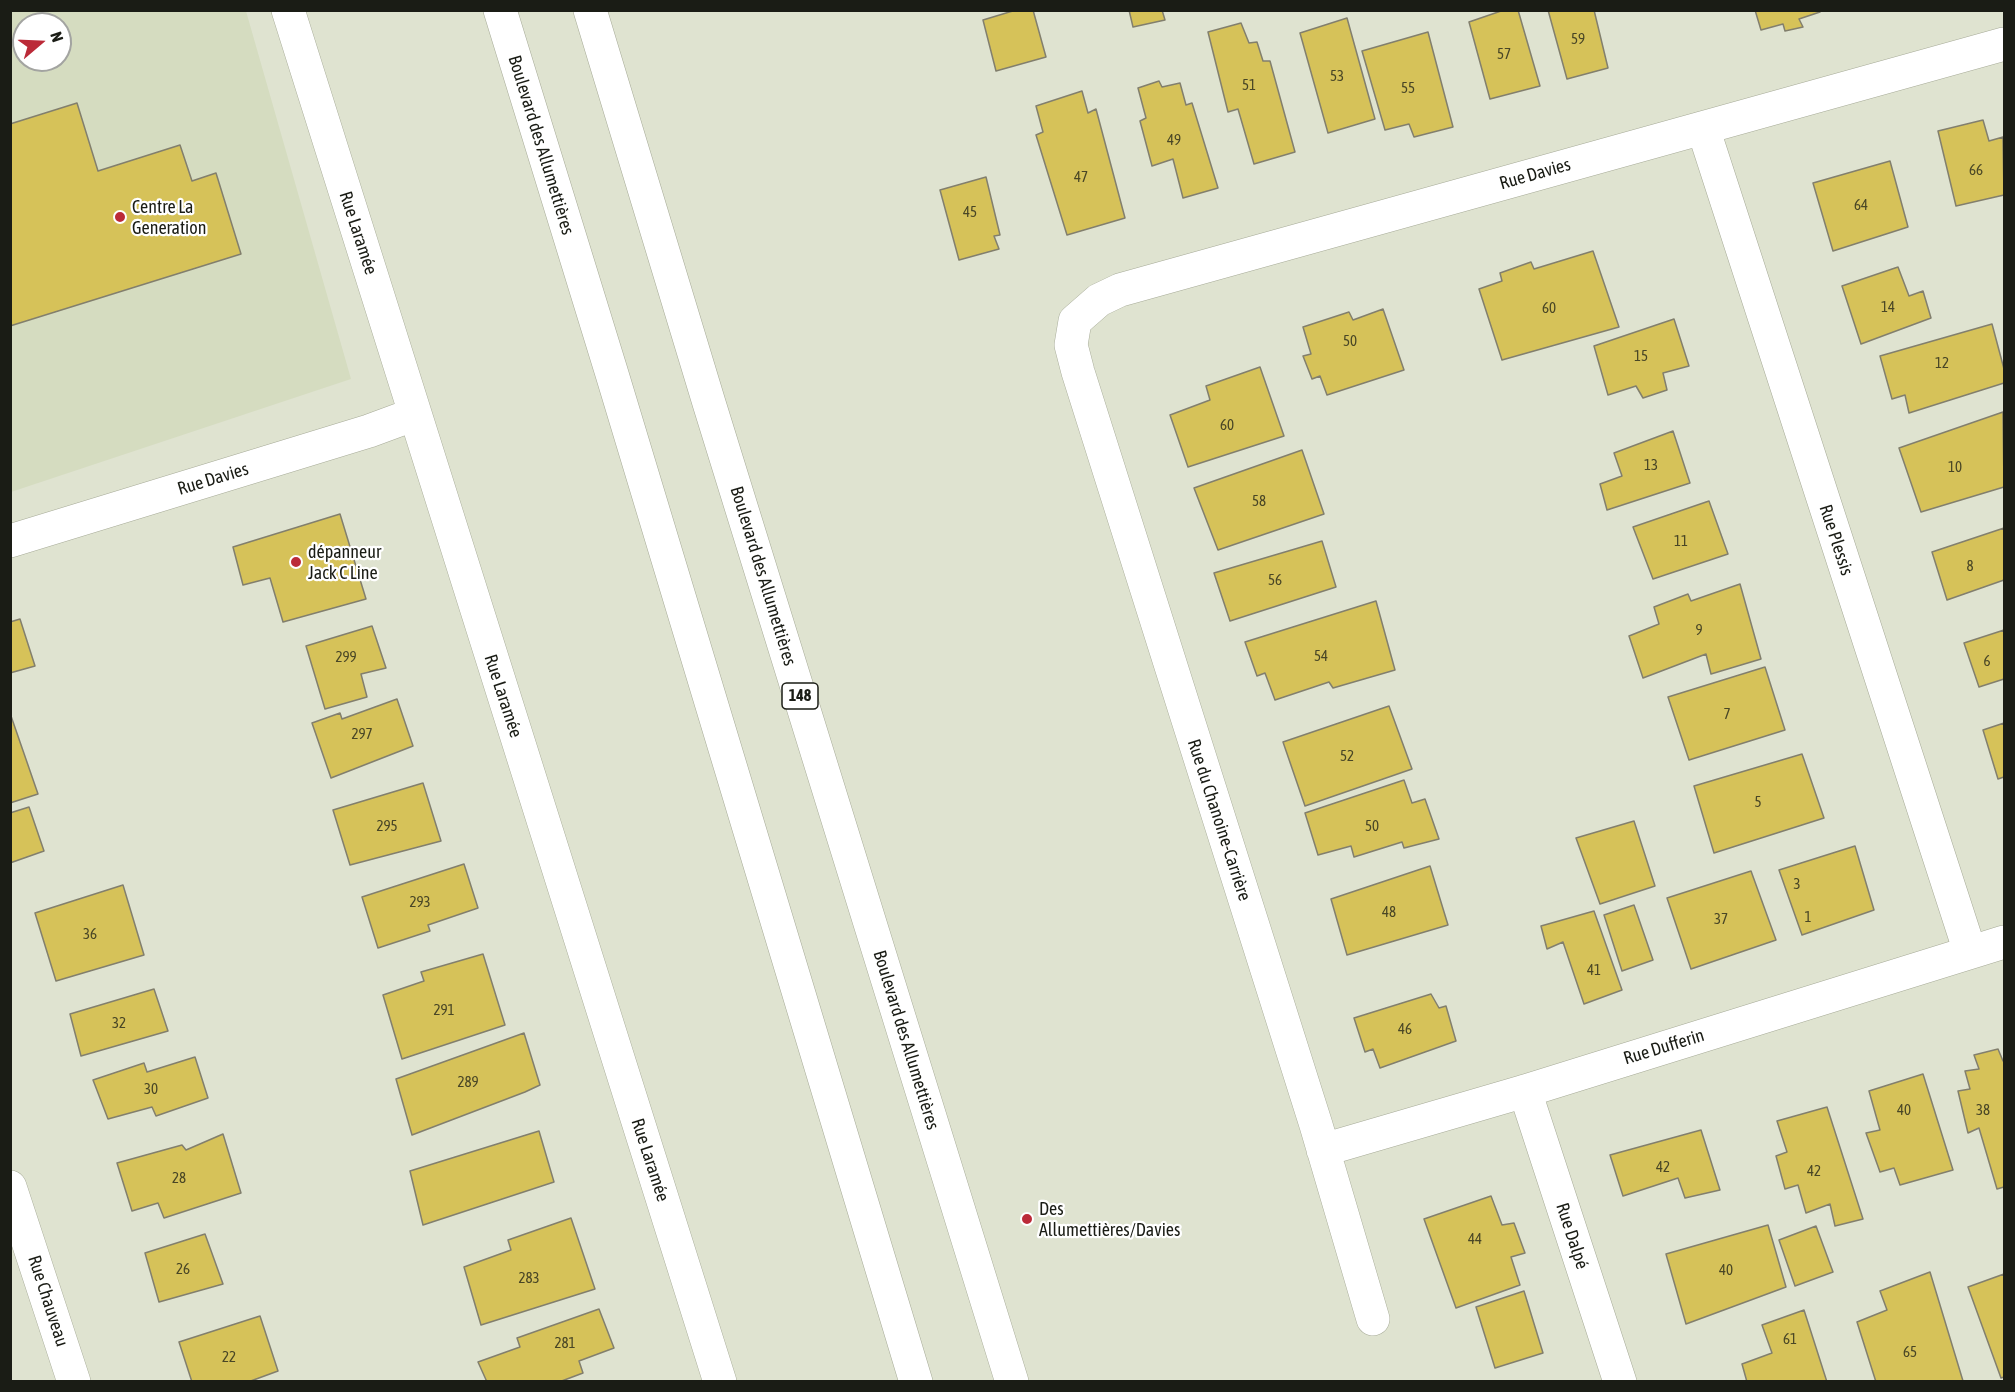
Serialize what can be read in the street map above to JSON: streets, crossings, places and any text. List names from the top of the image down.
{
  "streets": {
    "street": [
      "Boulevard des Allumettières",
      "Rue Davies",
      "Rue Laramée",
      "Rue Plessis",
      "148",
      "Rue du Chanoine-Carrière",
      "Rue Dufferin",
      "Rue Dalpé",
      "Rue Chauveau"
    ]
  },
  "crossings": [
    ["Rue Davies", "Rue Laramée"],
    ["Rue Davies", "Rue Plessis"],
    ["Rue Davies", "Rue du Chanoine-Carrière"],
    ["Rue Plessis", "Rue Dufferin"],
    ["Rue du Chanoine-Carrière", "Rue Dufferin"],
    ["Rue Dufferin", "Rue Dalpé"]
  ],
  "places": ["Centre La Generation", "dépanneur Jack C Line", "Des Allumettières/Davies"],
  "house_numbers": [
    "59",
    "57",
    "53",
    "51",
    "55",
    "49",
    "66",
    "47",
    "64",
    "45",
    "14",
    "60",
    "50",
    "15",
    "12",
    "60",
    "13",
    "10",
    "58",
    "11",
    "8",
    "56",
    "9",
    "54",
    "299",
    "6",
    "7",
    "297",
    "52",
    "5",
    "295",
    "50",
    "3",
    "293",
    "48",
    "1",
    "37",
    "36",
    "41",
    "291",
    "32",
    "46",
    "289",
    "30",
    "40",
    "38",
    "42",
    "42",
    "28",
    "44",
    "26",
    "40",
    "283",
    "61",
    "281",
    "65",
    "22"
  ],
  "north": "right"
}
